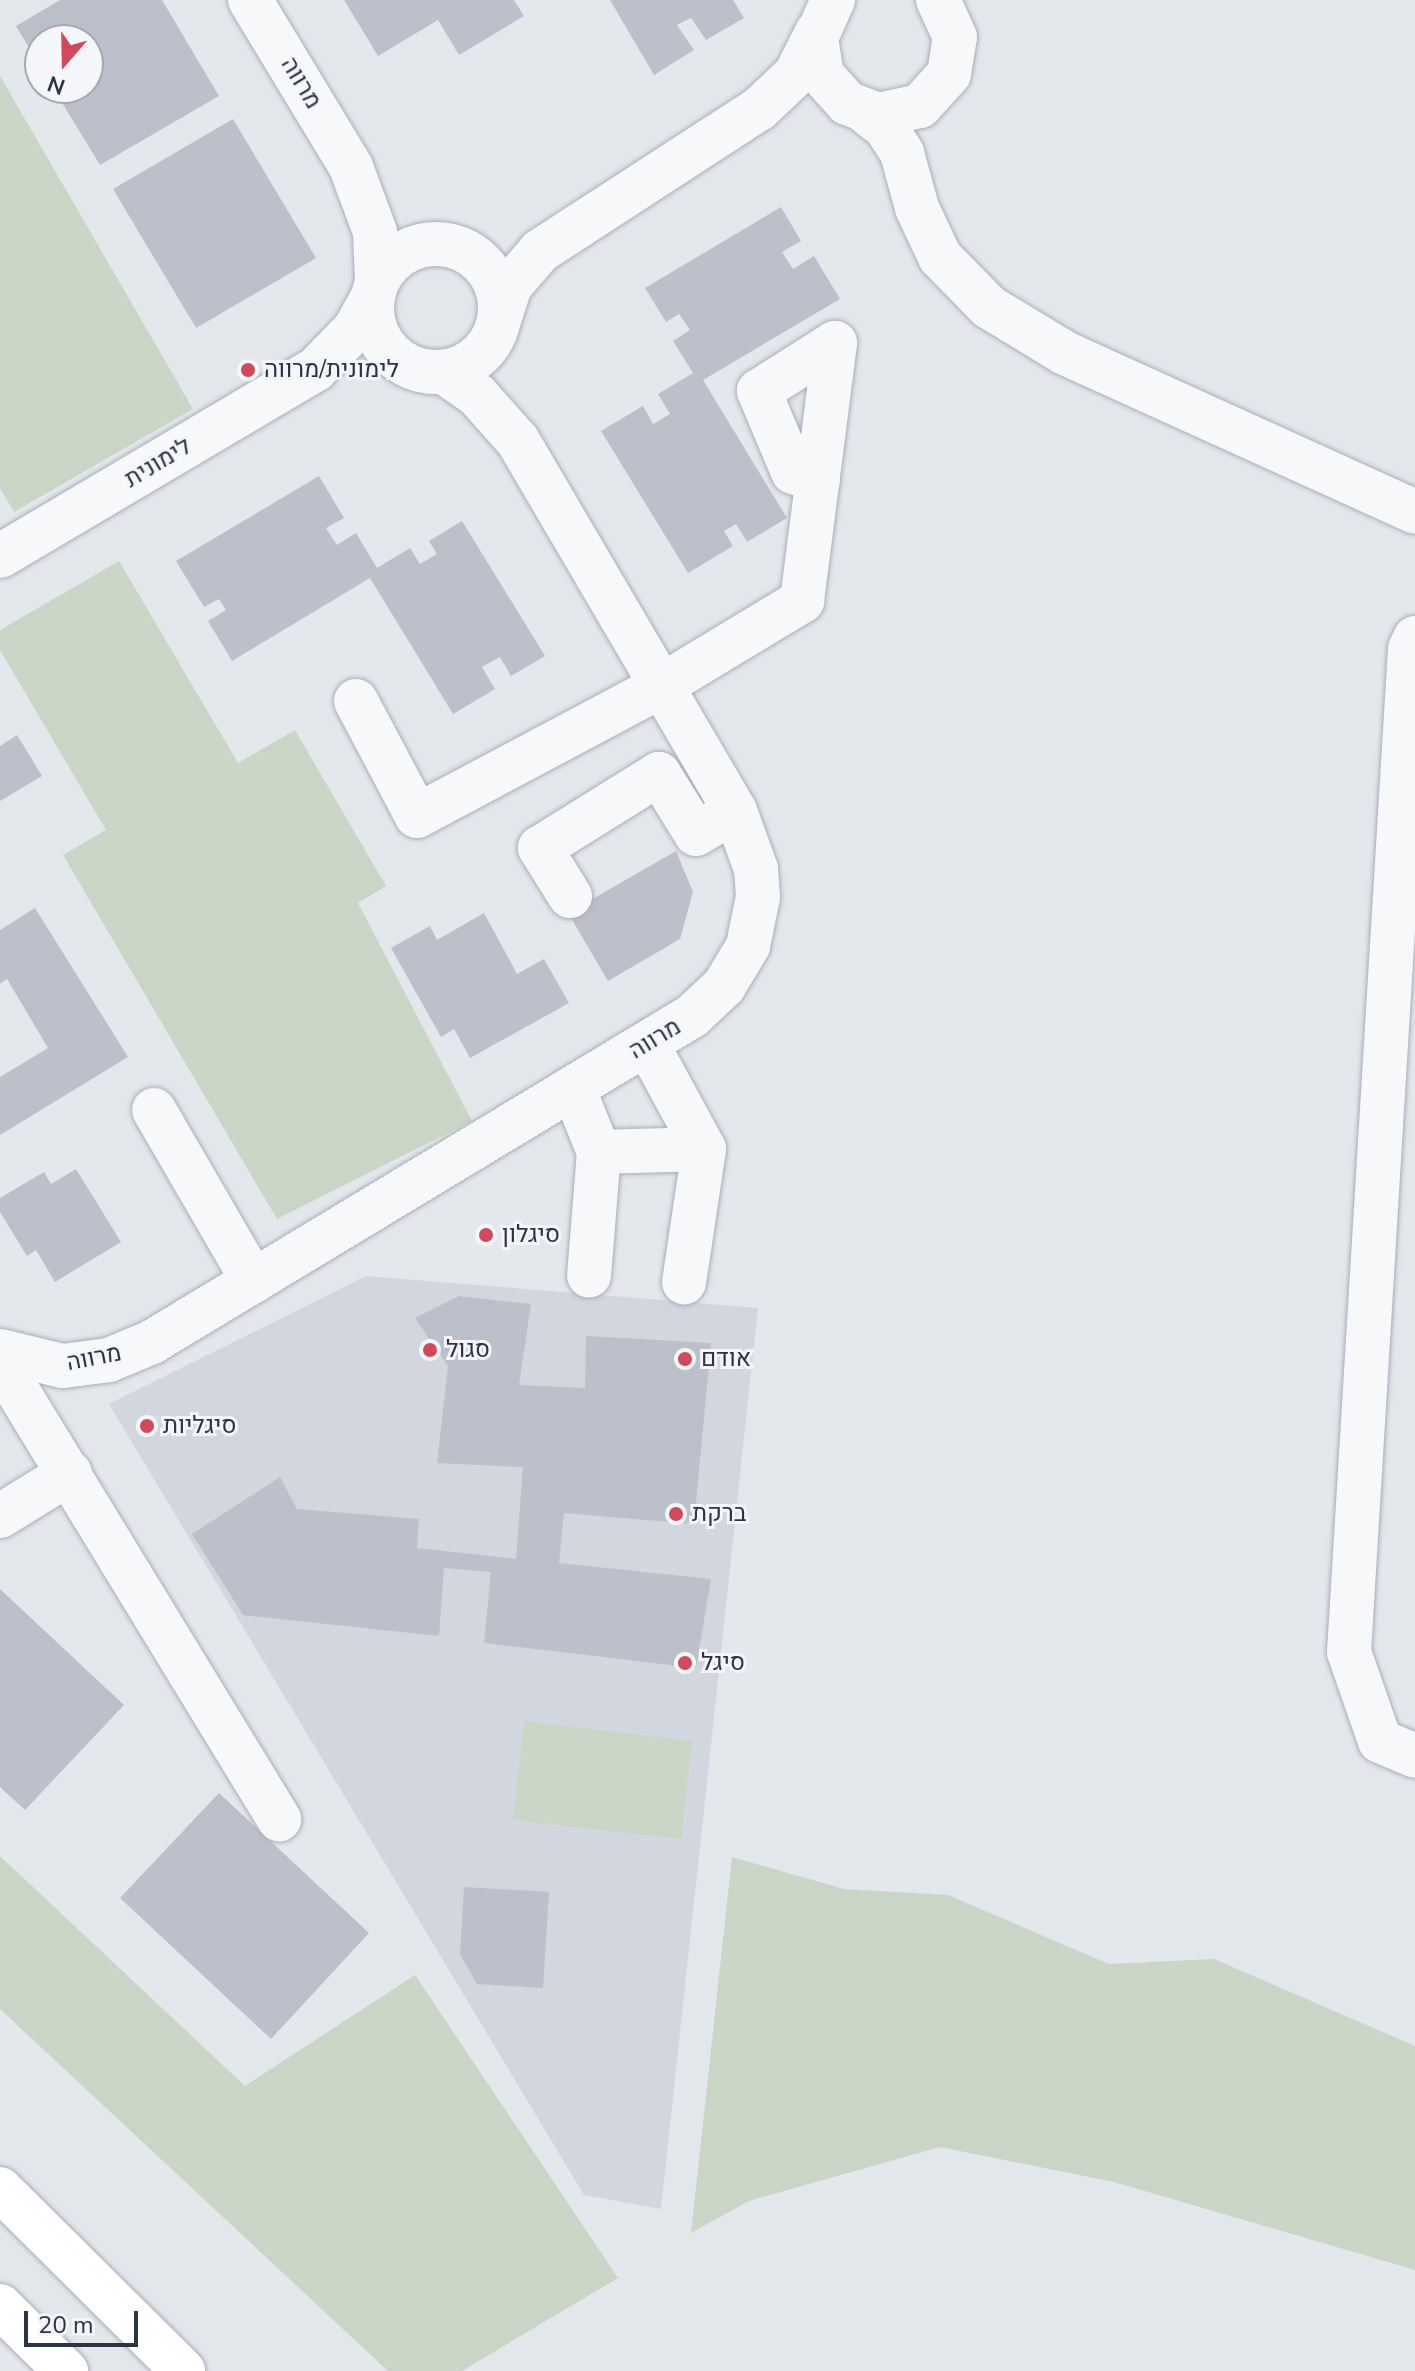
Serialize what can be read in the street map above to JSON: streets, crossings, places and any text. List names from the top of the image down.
{
  "streets": {
    "street": ["מרווה", "לימונית"]
  },
  "crossings": [
    ["מרווה", "לימונית"]
  ],
  "places": [
    "לימונית/מרווה",
    "סיגלון",
    "סגול",
    "אודם",
    "סיגליות",
    "ברקת",
    "סיגל"
  ],
  "scale_bar": "20 m",
  "north": "bottom"
}
